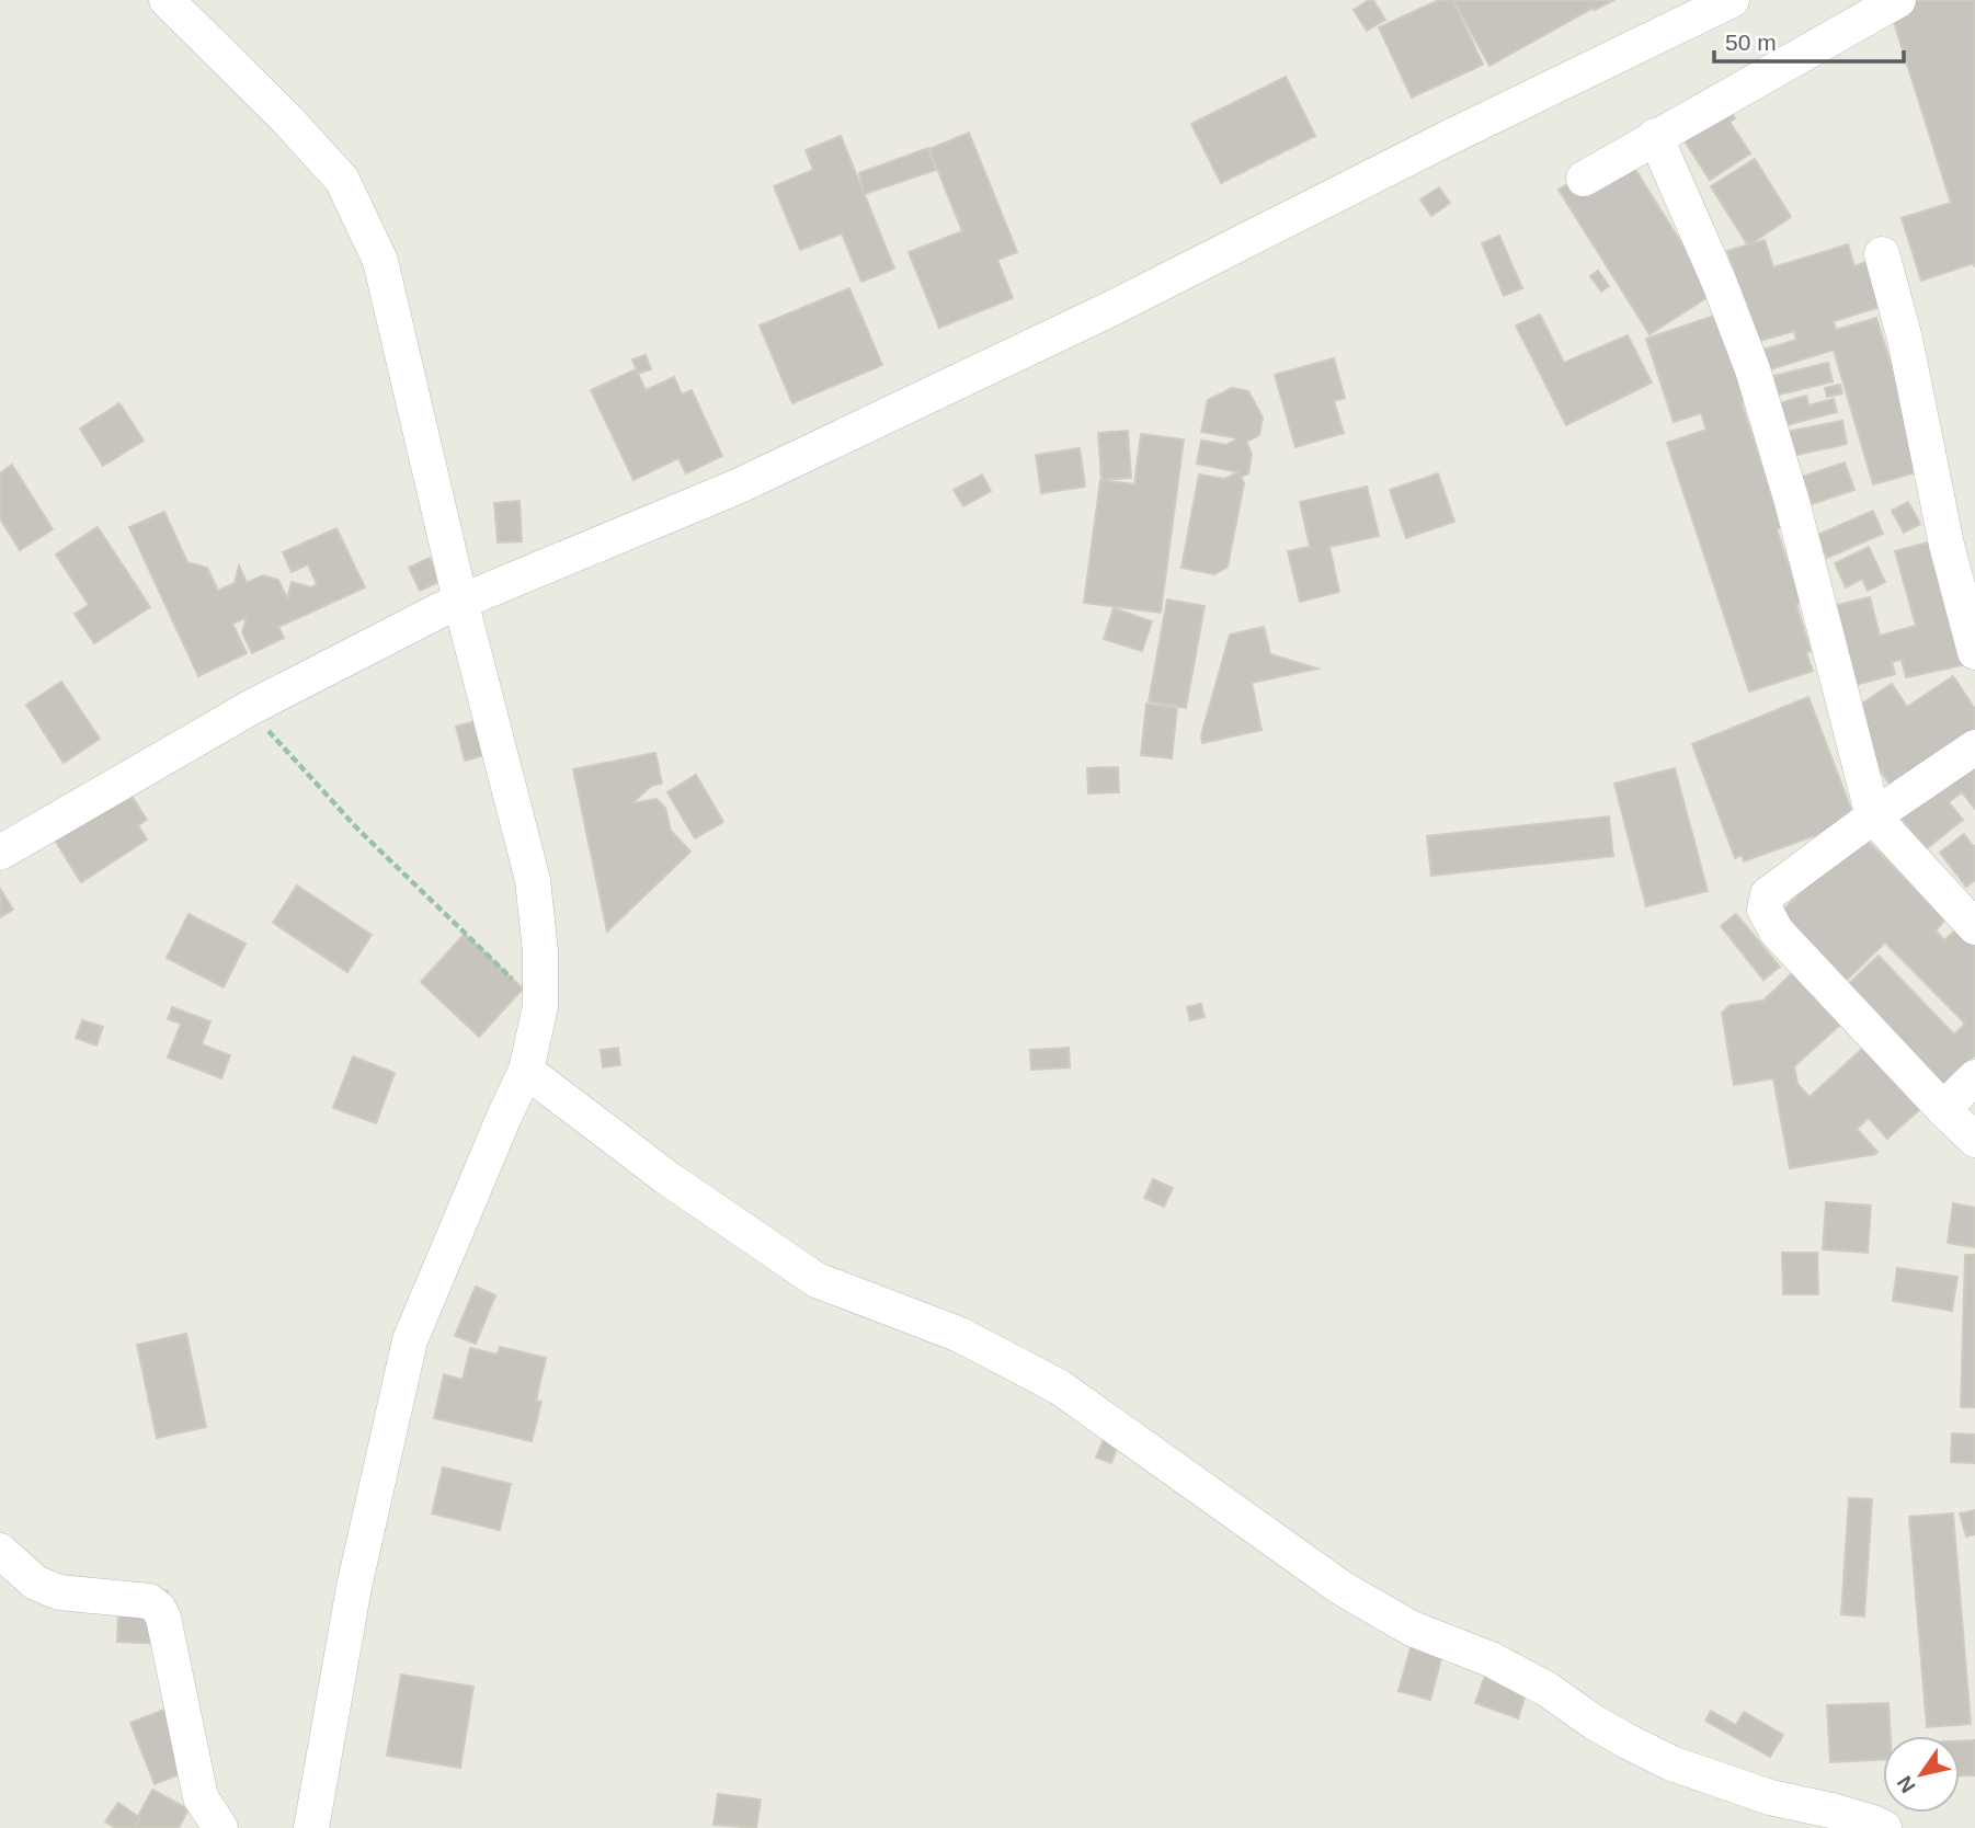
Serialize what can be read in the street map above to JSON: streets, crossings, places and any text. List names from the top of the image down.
{
  "scale_bar": "50 m",
  "north": "bottom left"
}
